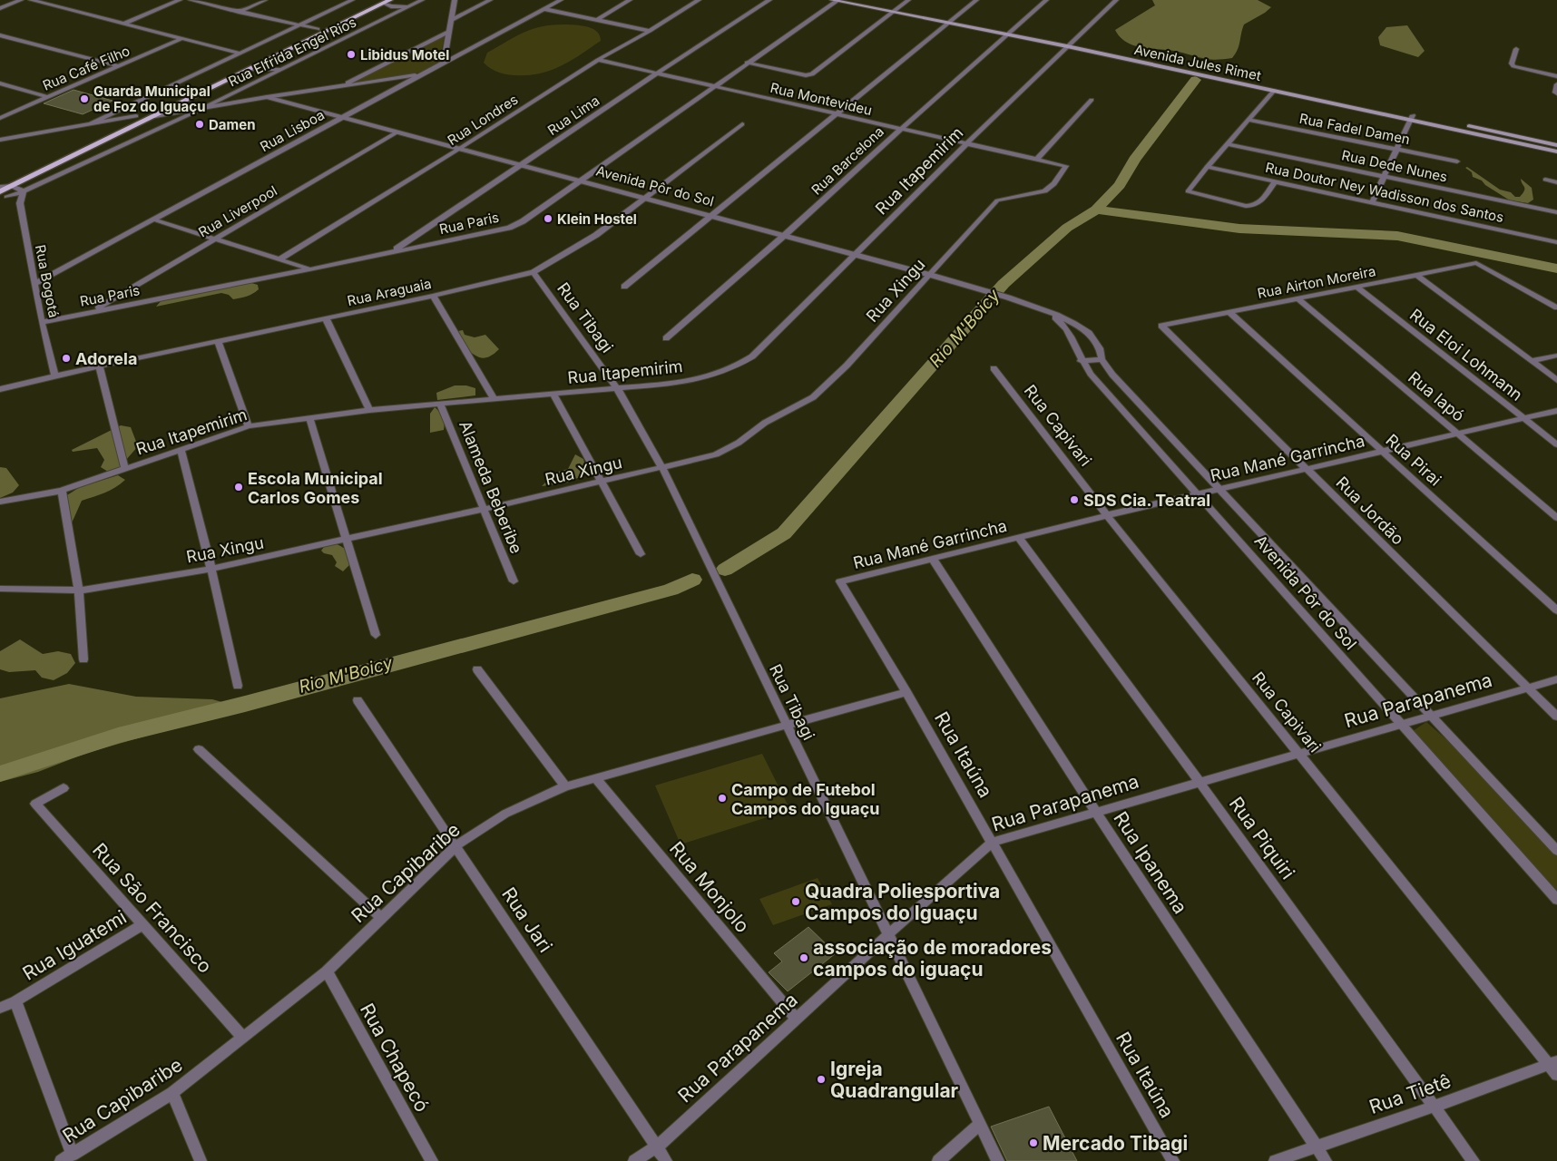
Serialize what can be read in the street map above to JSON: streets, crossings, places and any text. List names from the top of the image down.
{
  "streets": {
    "main road": ["Avenida Jules Rimet"],
    "street": [
      "Rua Elfrida Engel Rios",
      "Rua Café Filho",
      "Rua Montevideu",
      "Rua Lima",
      "Rua Londres",
      "Rua Fadel Damen",
      "Rua Lisboa",
      "Rua Barcelona",
      "Rua Dede Nunes",
      "Rua Itapemirim",
      "Avenida Pôr do Sol",
      "Rua Doutor Ney Wadisson dos Santos",
      "Rua Liverpool",
      "Rua Paris",
      "Rua Bogotá",
      "Rua Airton Moreira",
      "Rua Xingu",
      "Rua Araguaia",
      "Rua Tibagi",
      "Rua Eloi Lohmann",
      "Rua Iapó",
      "Rua Capivari",
      "Rua Mané Garrincha",
      "Rua Pirai",
      "Alameda Beberibe",
      "Rua Jordão",
      "Rua Parapanema",
      "Rua Itaúna",
      "Rua Piquiri",
      "Rua Ipanema",
      "Rua Capibaribe",
      "Rua Monjolo",
      "Rua São Francisco",
      "Rua Jari",
      "Rua Iguatemi",
      "Rua Chapecó",
      "Rua Tietê"
    ]
  },
  "crossings": [
    ["Rua Elfrida Engel Rios", "Rua Bogotá"],
    ["Avenida Jules Rimet", "Rua Barcelona"],
    ["Avenida Jules Rimet", "Rua Itapemirim"],
    ["Avenida Jules Rimet", "Rua Paris"],
    ["Rua Montevideu", "Rua Lima"],
    ["Rua Montevideu", "Rua Londres"],
    ["Rua Montevideu", "Rua Barcelona"],
    ["Rua Montevideu", "Rua Itapemirim"],
    ["Rua Montevideu", "Rua Paris"],
    ["Rua Montevideu", "Rua Xingu"],
    ["Rua Lima", "Avenida Pôr do Sol"],
    ["Rua Lima", "Rua Paris"],
    ["Rua Londres", "Avenida Pôr do Sol"],
    ["Rua Lisboa", "Avenida Pôr do Sol"],
    ["Rua Lisboa", "Rua Bogotá"],
    ["Rua Barcelona", "Avenida Pôr do Sol"],
    ["Rua Itapemirim", "Avenida Pôr do Sol"],
    ["Rua Itapemirim", "Rua Tibagi"],
    ["Rua Itapemirim", "Alameda Beberibe"],
    ["Avenida Pôr do Sol", "Rua Liverpool"],
    ["Avenida Pôr do Sol", "Rua Paris"],
    ["Avenida Pôr do Sol", "Rua Xingu"],
    ["Avenida Pôr do Sol", "Rua Araguaia"],
    ["Avenida Pôr do Sol", "Rua Mané Garrincha"],
    ["Avenida Pôr do Sol", "Rua Parapanema"],
    ["Rua Liverpool", "Rua Paris"],
    ["Rua Paris", "Rua Bogotá"],
    ["Rua Bogotá", "Rua Araguaia"],
    ["Rua Airton Moreira", "Rua Eloi Lohmann"],
    ["Rua Airton Moreira", "Rua Iapó"],
    ["Rua Airton Moreira", "Rua Pirai"],
    ["Rua Airton Moreira", "Rua Jordão"],
    ["Rua Xingu", "Rua Tibagi"],
    ["Rua Xingu", "Alameda Beberibe"],
    ["Rua Araguaia", "Rua Tibagi"],
    ["Rua Tibagi", "Rua Parapanema"],
    ["Rua Tibagi", "Rua Capibaribe"],
    ["Rua Eloi Lohmann", "Rua Mané Garrincha"],
    ["Rua Iapó", "Rua Mané Garrincha"],
    ["Rua Capivari", "Rua Mané Garrincha"],
    ["Rua Capivari", "Rua Parapanema"],
    ["Rua Capivari", "Rua Tietê"],
    ["Rua Mané Garrincha", "Rua Pirai"],
    ["Rua Mané Garrincha", "Rua Jordão"],
    ["Rua Mané Garrincha", "Rua Itaúna"],
    ["Rua Mané Garrincha", "Rua Piquiri"],
    ["Rua Mané Garrincha", "Rua Ipanema"],
    ["Rua Jordão", "Rua Parapanema"],
    ["Rua Parapanema", "Rua Itaúna"],
    ["Rua Parapanema", "Rua Piquiri"],
    ["Rua Parapanema", "Rua Ipanema"],
    ["Rua Parapanema", "Rua Monjolo"],
    ["Rua Parapanema", "Rua Jari"],
    ["Rua Itaúna", "Rua Capibaribe"],
    ["Rua Piquiri", "Rua Tietê"],
    ["Rua Ipanema", "Rua Tietê"],
    ["Rua Capibaribe", "Rua Monjolo"],
    ["Rua Capibaribe", "Rua São Francisco"],
    ["Rua Capibaribe", "Rua Jari"],
    ["Rua Capibaribe", "Rua Chapecó"],
    ["Rua São Francisco", "Rua Iguatemi"]
  ],
  "water": ["Rio M'Boicy"],
  "places": [
    "Libidus Motel",
    "Guarda Municipal de Foz do Iguaçu",
    "Damen",
    "Klein Hostel",
    "Adorela",
    "Escola Municipal Carlos Gomes",
    "SDS Cia. Teatral",
    "Campo de Futebol Campos do Iguaçu",
    "Quadra Poliesportiva Campos do Iguaçu",
    "associação de moradores campos do iguaçu",
    "Igreja Quadrangular",
    "Mercado Tibagi"
  ]
}
